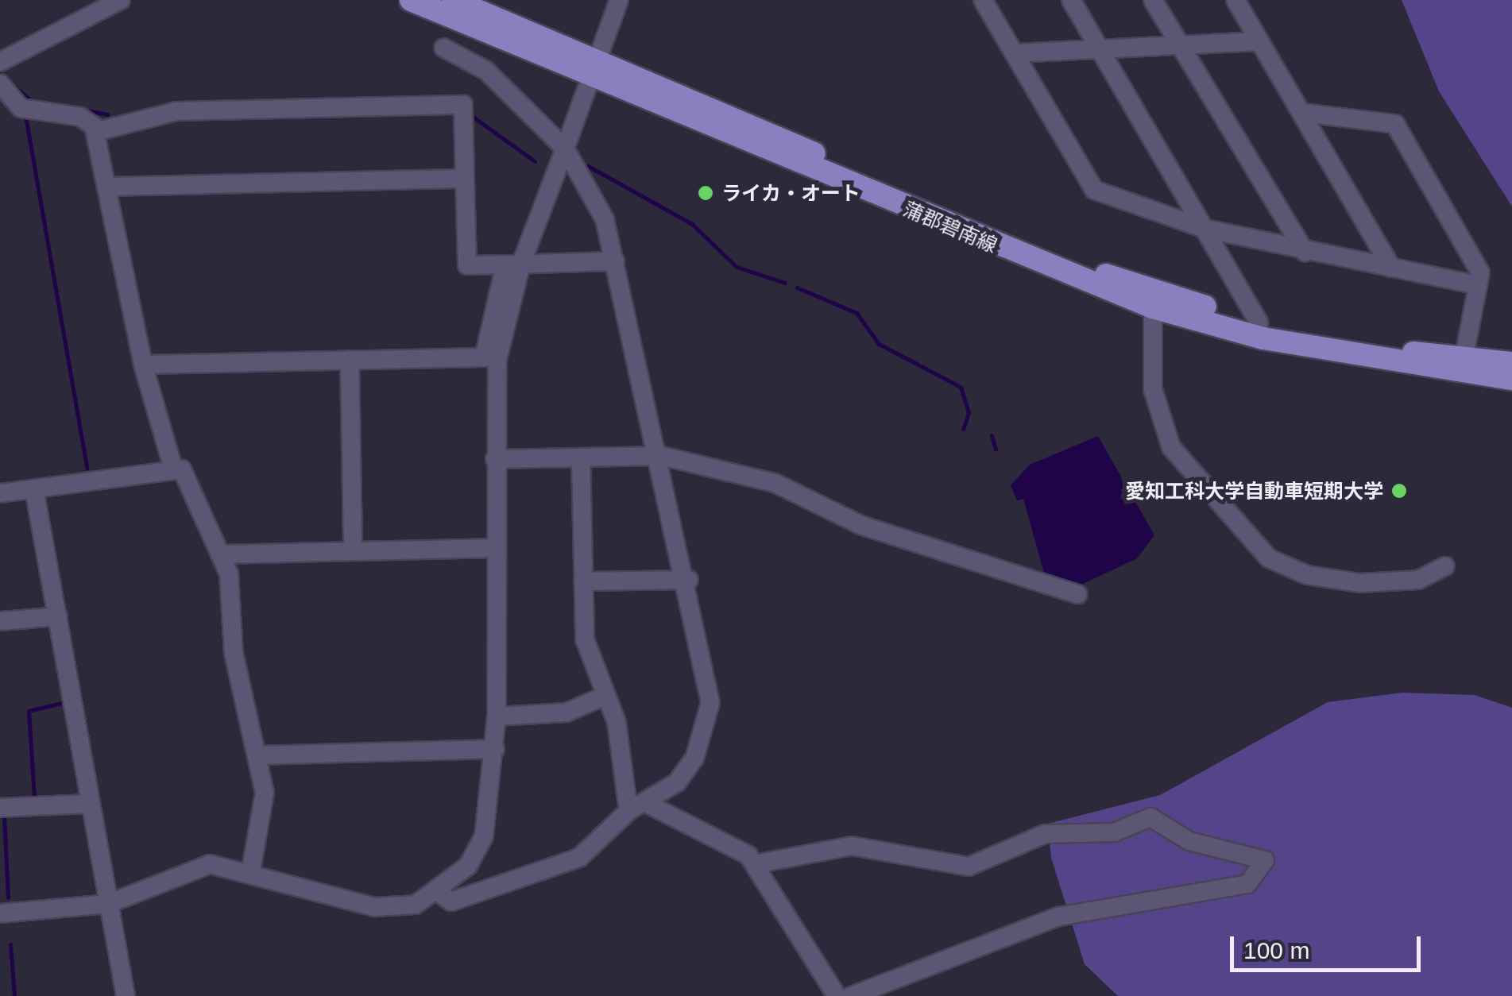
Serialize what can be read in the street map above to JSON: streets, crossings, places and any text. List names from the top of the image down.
{
  "streets": {
    "main road": ["蒲郡碧南線"]
  },
  "places": ["ライカ・オート", "愛知工科大学自動車短期大学"],
  "scale_bar": "100 m"
}
